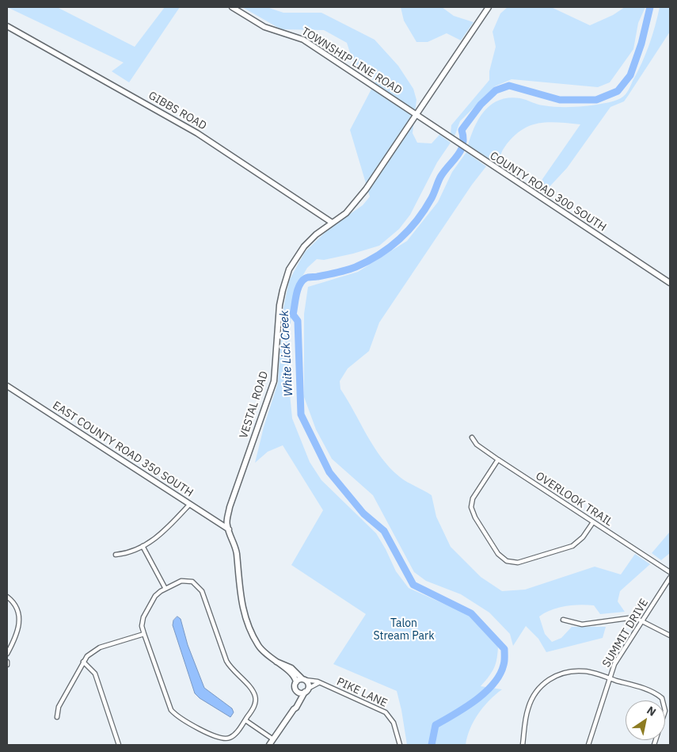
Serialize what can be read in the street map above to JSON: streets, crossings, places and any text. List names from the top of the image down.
{
  "streets": {
    "street": [
      "TOWNSHIP LINE ROAD",
      "GIBBS ROAD",
      "COUNTY ROAD 300 SOUTH",
      "VESTAL ROAD",
      "EAST COUNTY ROAD 350 SOUTH",
      "OVERLOOK TRAIL",
      "SUMMIT DRIVE",
      "PIKE LANE"
    ]
  },
  "crossings": [
    ["TOWNSHIP LINE ROAD", "COUNTY ROAD 300 SOUTH"],
    ["TOWNSHIP LINE ROAD", "VESTAL ROAD"],
    ["GIBBS ROAD", "VESTAL ROAD"],
    ["COUNTY ROAD 300 SOUTH", "VESTAL ROAD"],
    ["VESTAL ROAD", "EAST COUNTY ROAD 350 SOUTH"],
    ["VESTAL ROAD", "PIKE LANE"]
  ],
  "water": ["White Lick Creek"],
  "parks": ["Talon Stream Park"],
  "north": "top right"
}
